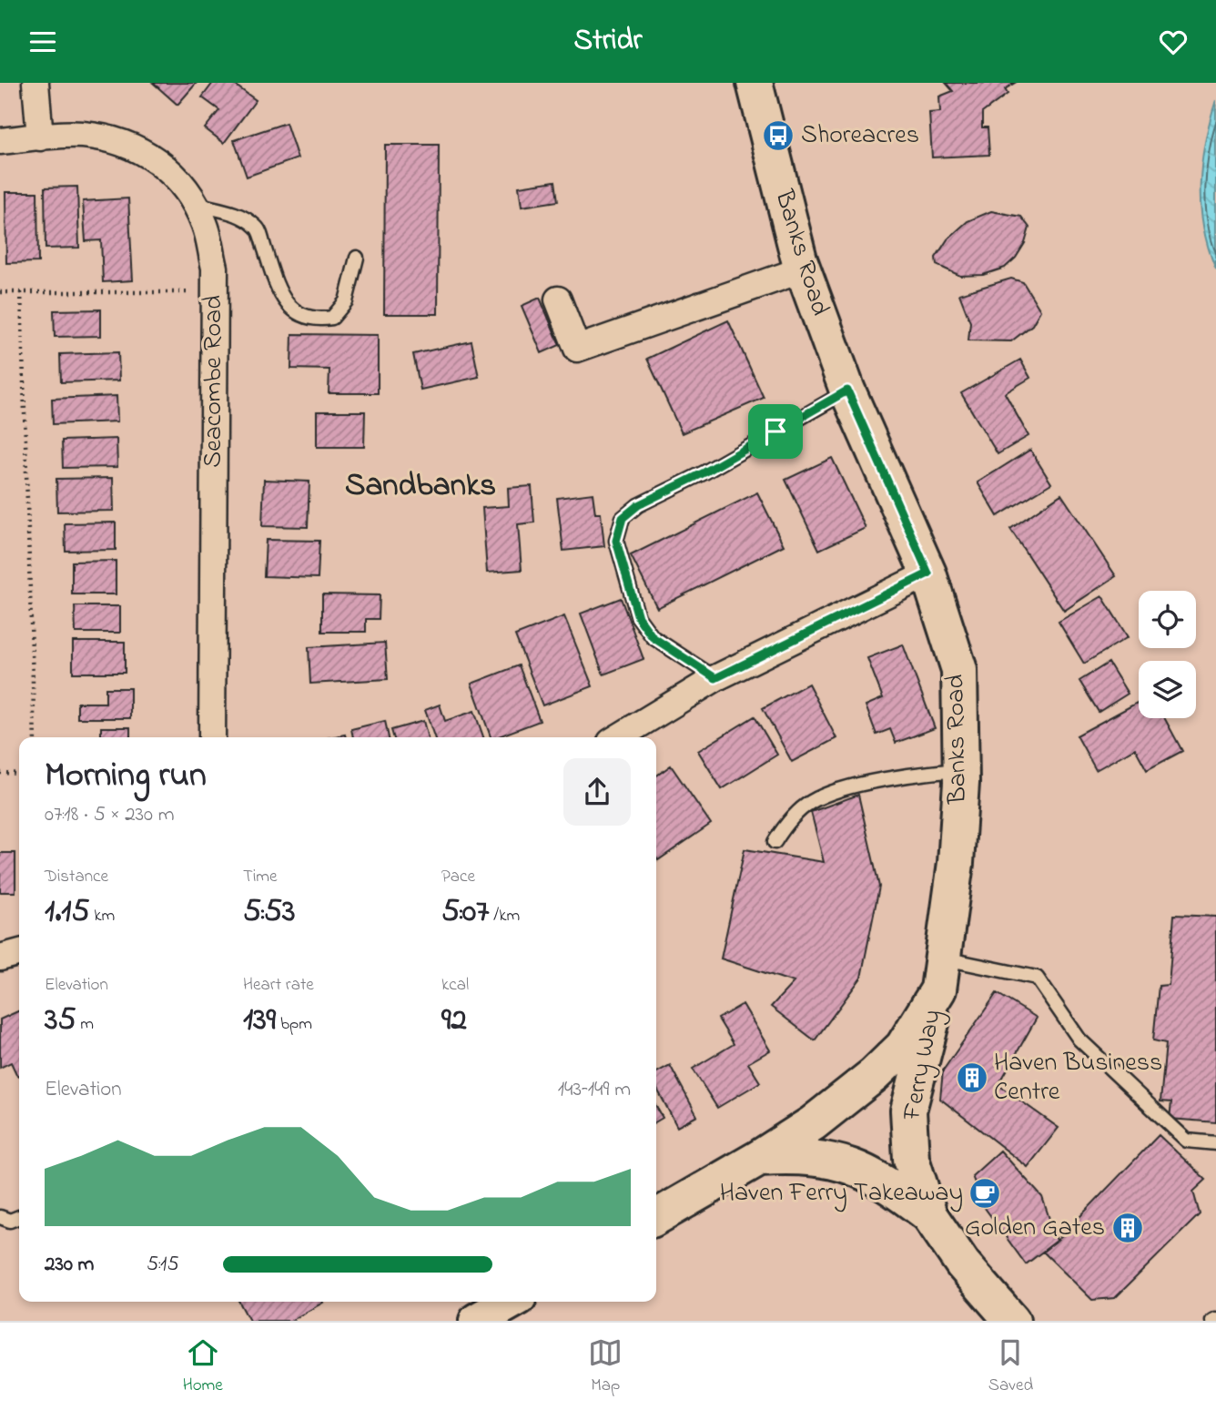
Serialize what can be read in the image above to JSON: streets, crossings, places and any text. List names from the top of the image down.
{
  "streets": {
    "main road": ["Banks Road", "Ferry Way"],
    "street": ["Seacombe Road"]
  },
  "crossings": [
    ["Banks Road", "Ferry Way"]
  ],
  "districts": ["Sandbanks"],
  "places": {
    "bus stop": ["Shoreacres"],
    "building": ["Haven Business Centre", "Golden Gates"],
    "cafe": ["Haven Ferry Takeaway"]
  },
  "page": {
    "header": "Stridr",
    "heading": ["Morning run", "07:18 · 5 × 230 m"],
    "stats": [
      ["Distance", "1.15 km"],
      ["Time", "5:53"],
      ["Pace", "5:07 /km"],
      ["Elevation", "35 m"],
      ["Heart rate", "139 bpm"],
      ["kcal", "92"]
    ],
    "chart": ["Elevation", "143–149 m"],
    "list": [
      {
        "name": "230 m",
        "note": "5:15"
      }
    ],
    "tabs": ["Home", "Map", "Saved"]
  }
}
